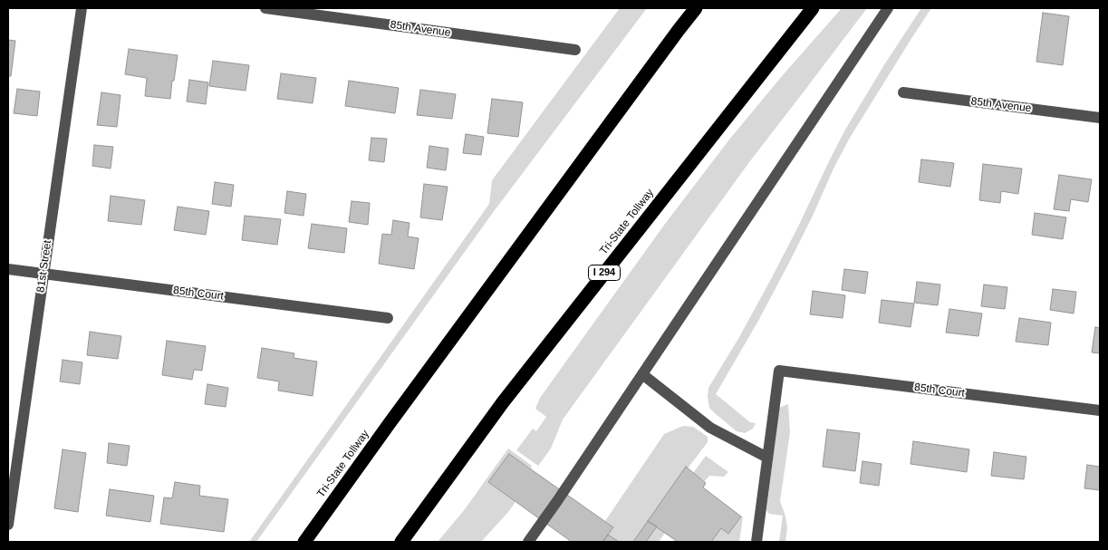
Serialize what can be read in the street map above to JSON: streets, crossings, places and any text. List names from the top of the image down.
{
  "streets": {
    "highway": ["Tri-State Tollway", "I 294"],
    "street": ["85th Avenue", "81st Street", "85th Court"]
  },
  "crossings": [
    ["81st Street", "85th Court"]
  ]
}
